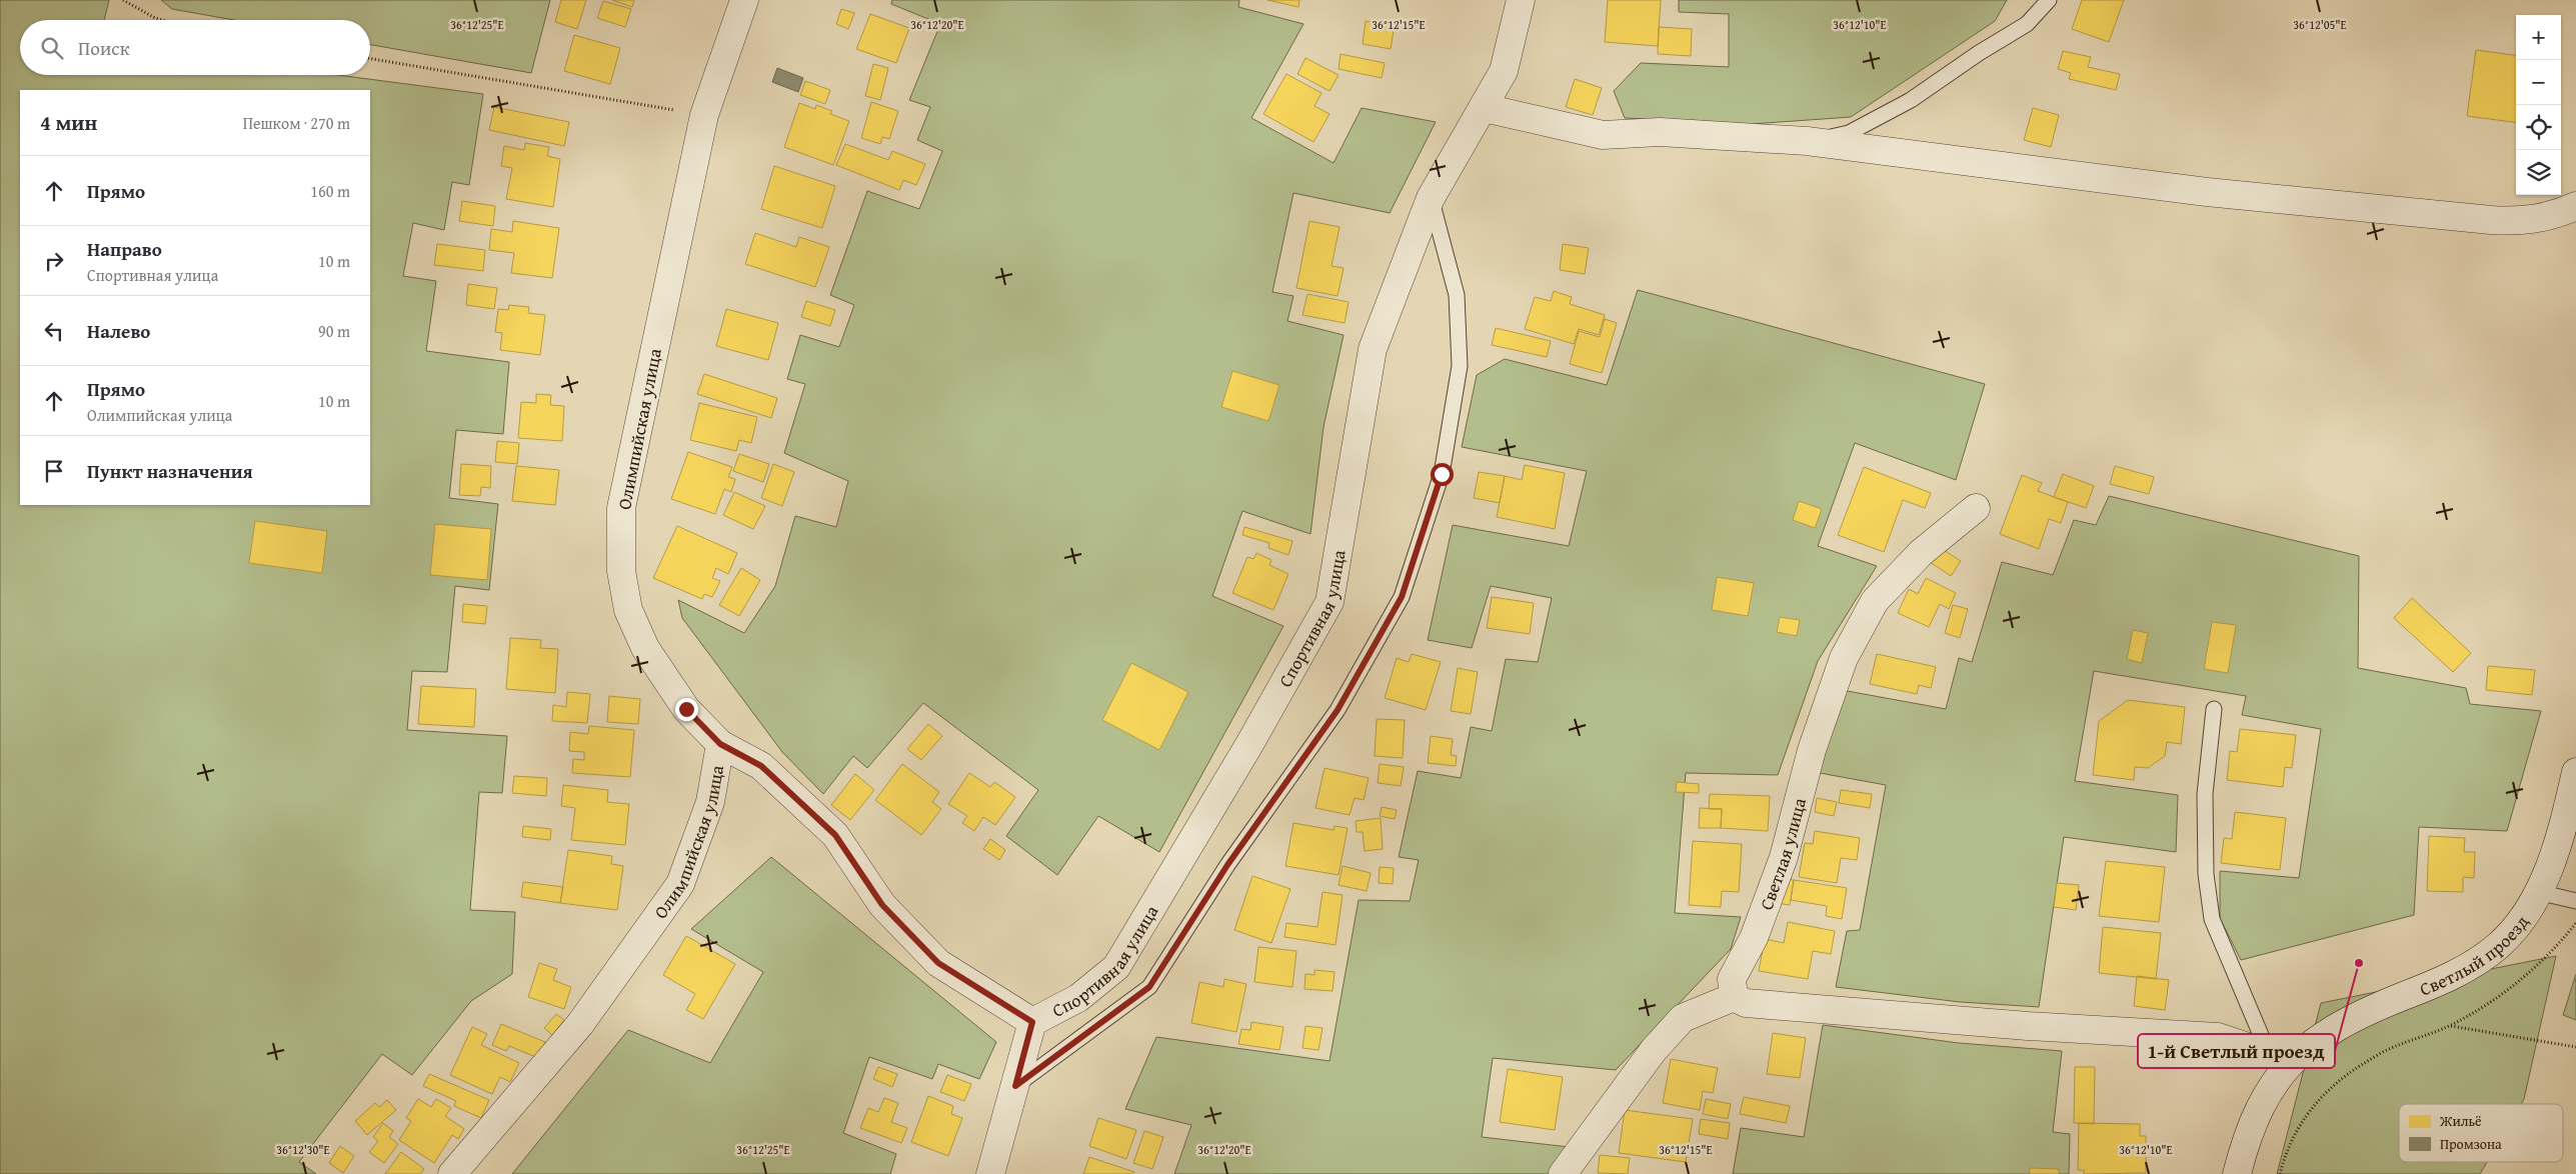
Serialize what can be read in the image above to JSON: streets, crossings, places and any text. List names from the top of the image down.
{
  "streets": {
    "street": [
      "Олимпийская улица",
      "Спортивная улица",
      "Светлая улица",
      "Светлый проезд"
    ]
  },
  "places": ["1-й Светлый проезд"],
  "legend": ["Жильё", "Промзона"],
  "page": {
    "map_buttons": ["+", "−"],
    "search": "Поиск",
    "heading": ["4 мин", "Пешком · 270 m"],
    "list": [
      ["Прямо", "160 m"],
      ["Направо", "Спортивная улица", "10 m"],
      ["Налево", "90 m"],
      ["Прямо", "Олимпийская улица", "10 m"],
      "Пункт назначения"
    ]
  },
  "coordinates": [
    "36°12'25\"E",
    "36°12'15\"E",
    "36°12'05\"E",
    "36°12'20\"E",
    "36°12'10\"E",
    "36°12'30\"E"
  ]
}
